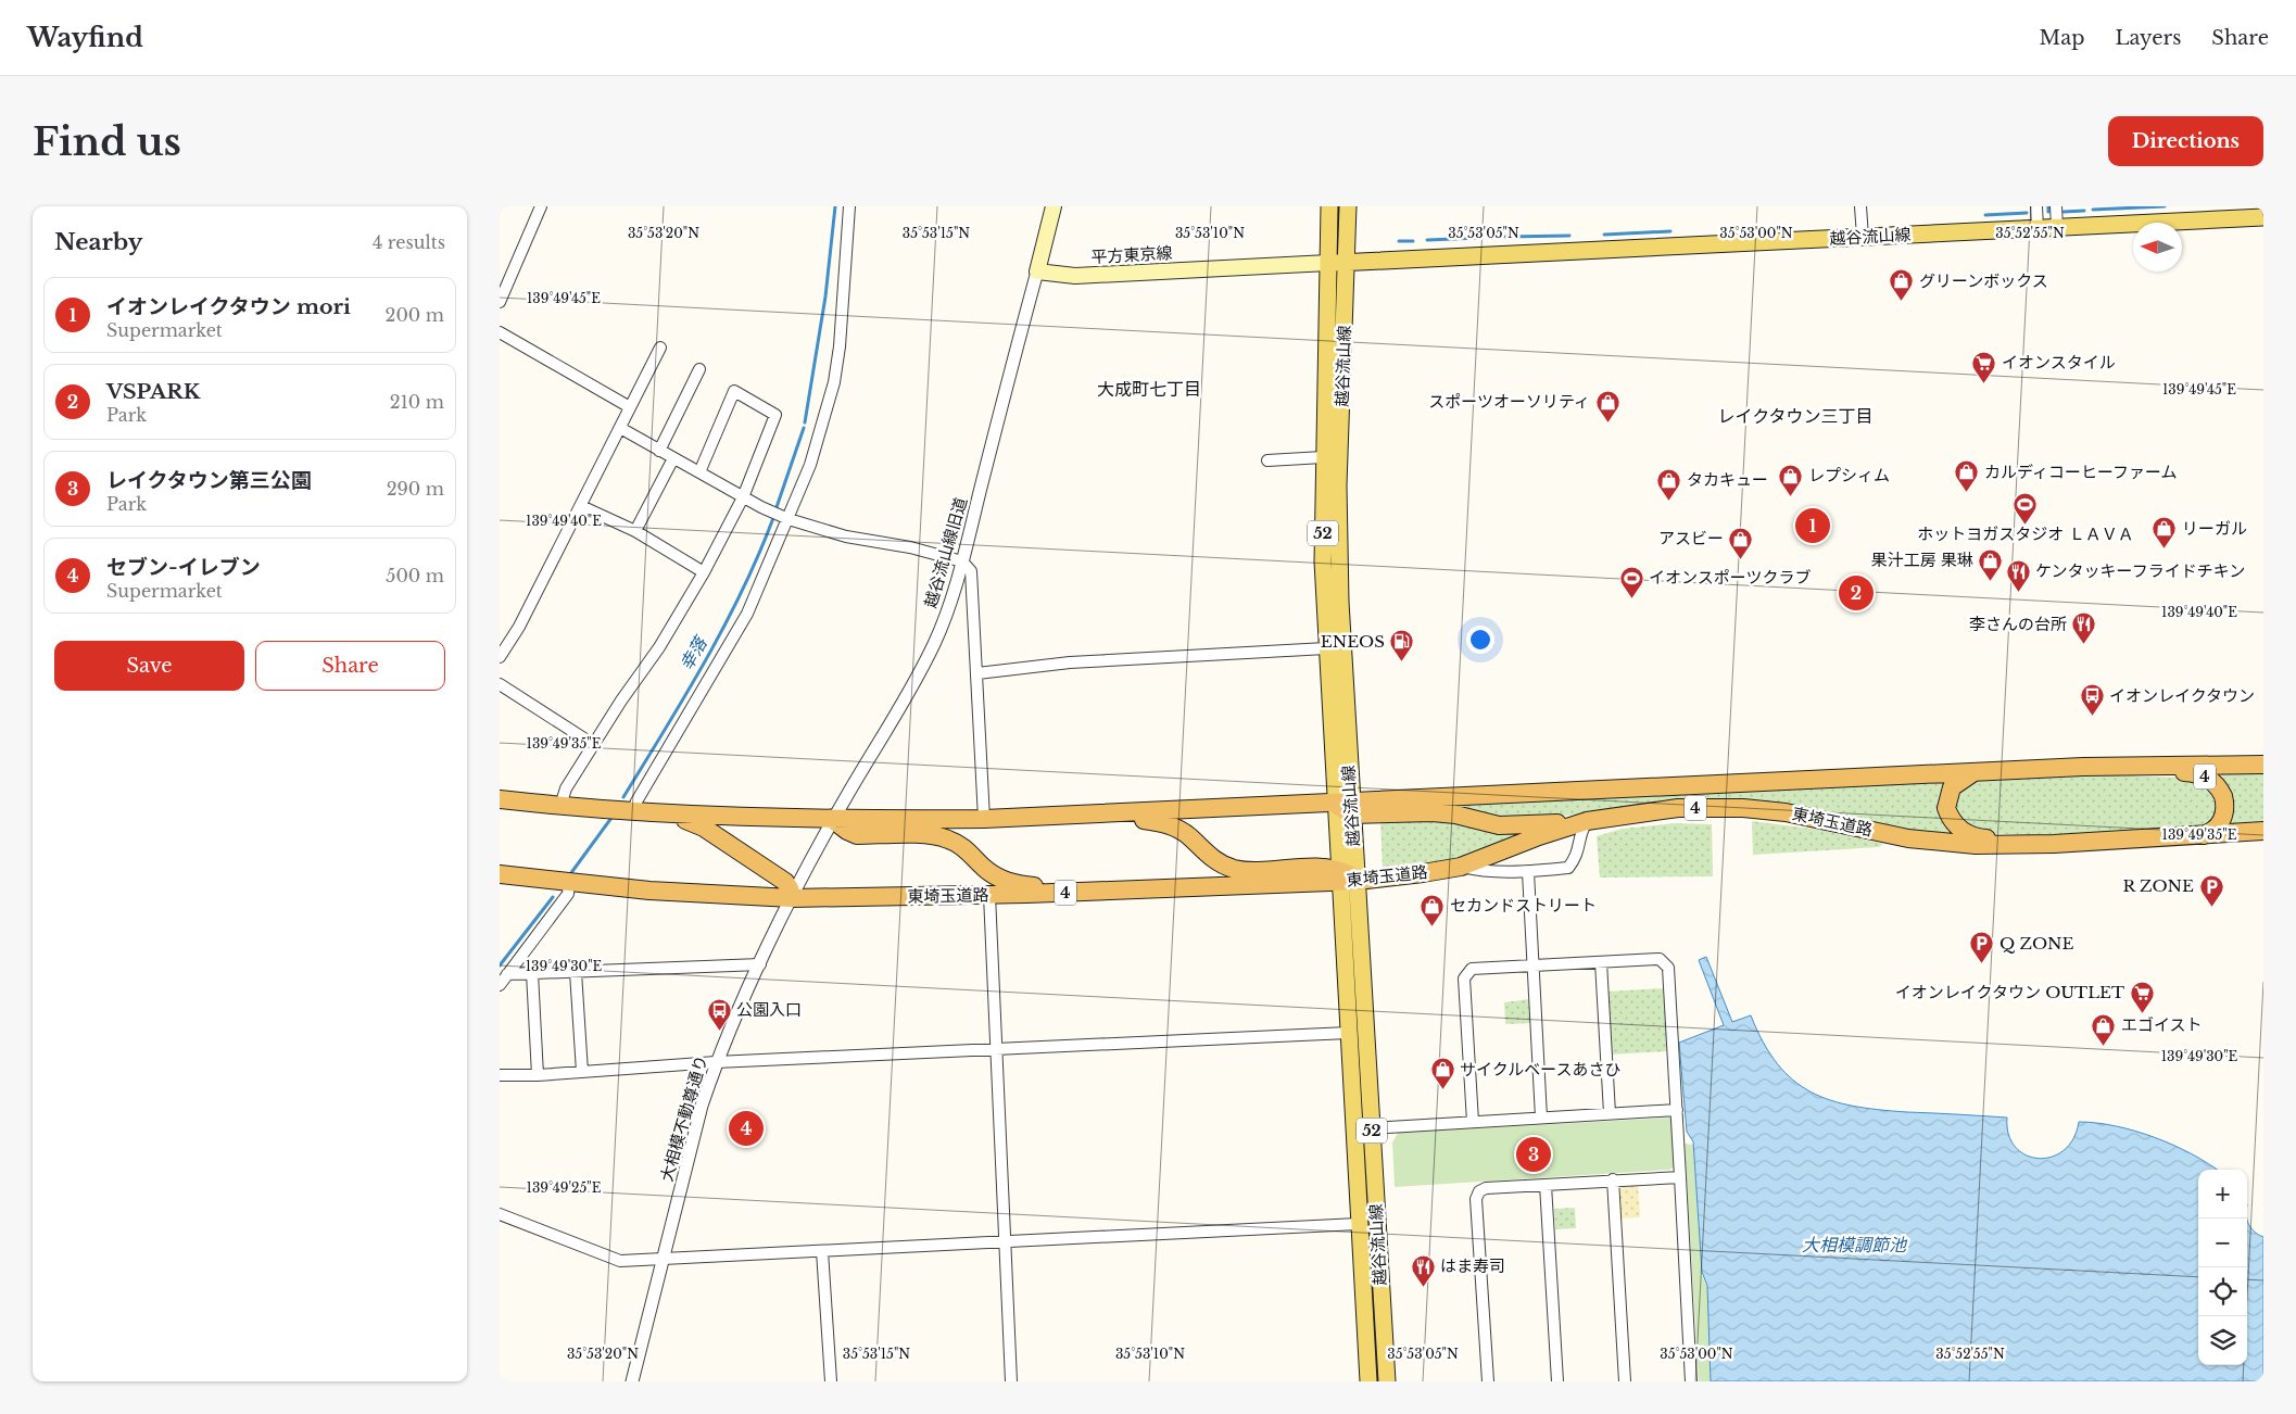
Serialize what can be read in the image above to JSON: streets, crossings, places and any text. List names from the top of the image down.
{
  "streets": {
    "highway": ["4", "東埼玉道路"],
    "main road": ["越谷流山線", "平方東京線", "52"],
    "street": ["越谷流山線旧道", "大相模不動尊通り"]
  },
  "crossings": [
    ["越谷流山線", "平方東京線"],
    ["越谷流山線", "4"],
    ["越谷流山線", "東埼玉道路"],
    ["平方東京線", "越谷流山線旧道"],
    ["越谷流山線旧道", "4"],
    ["越谷流山線旧道", "東埼玉道路"],
    ["越谷流山線旧道", "大相模不動尊通り"],
    ["4", "東埼玉道路"],
    ["4", "大相模不動尊通り"],
    ["東埼玉道路", "大相模不動尊通り"]
  ],
  "districts": ["大成町七丁目", "レイクタウン三丁目"],
  "water": ["幸落", "大相模調節池"],
  "places": {
    "shop": [
      "グリーンボックス",
      "スポーツオーソリティ",
      "カルディコーヒーファーム",
      "レプシィム",
      "タカキュー",
      "リーガル",
      "アスビー",
      "果汁工房 果琳",
      "セカンドストリート",
      "エゴイスト",
      "サイクルベースあさひ"
    ],
    "supermarket": ["イオンスタイル", "イオンレイクタウン OUTLET"],
    "sports": ["ホットヨガスタジオ ＬＡＶＡ", "イオンスポーツクラブ"],
    "restaurant": ["ケンタッキーフライドチキン", "李さんの台所", "はま寿司"],
    "fuel station": ["ENEOS"],
    "bus stop": ["イオンレイクタウン", "公園入口"],
    "parking": ["R ZONE", "Q ZONE"]
  },
  "north": "left",
  "page": {
    "header": "Wayfind",
    "nav": ["Map", "Layers", "Share"],
    "buttons": [
      "Directions",
      ["Save", "Share"]
    ],
    "title": "Find us",
    "heading": ["Nearby", "4 results"],
    "list": [
      {
        "mark": "1",
        "name": "イオンレイクタウン mori",
        "note": "Supermarket",
        "value": "200 m"
      },
      {
        "mark": "2",
        "name": "VSPARK",
        "note": "Park",
        "value": "210 m"
      },
      {
        "mark": "3",
        "name": "レイクタウン第三公園",
        "note": "Park",
        "value": "290 m"
      },
      {
        "mark": "4",
        "name": "セブン-イレブン",
        "note": "Supermarket",
        "value": "500 m"
      }
    ],
    "pins": [
      "1",
      "2",
      "4",
      "3"
    ],
    "map_buttons": ["+", "−"]
  },
  "coordinates": [
    "35°53'20\"N",
    "35°53'15\"N",
    "35°53'10\"N",
    "35°53'05\"N",
    "35°53'00\"N",
    "35°52'55\"N",
    "139°49'45\"E",
    "139°49'40\"E",
    "139°49'35\"E",
    "139°49'30\"E",
    "139°49'25\"E"
  ]
}
